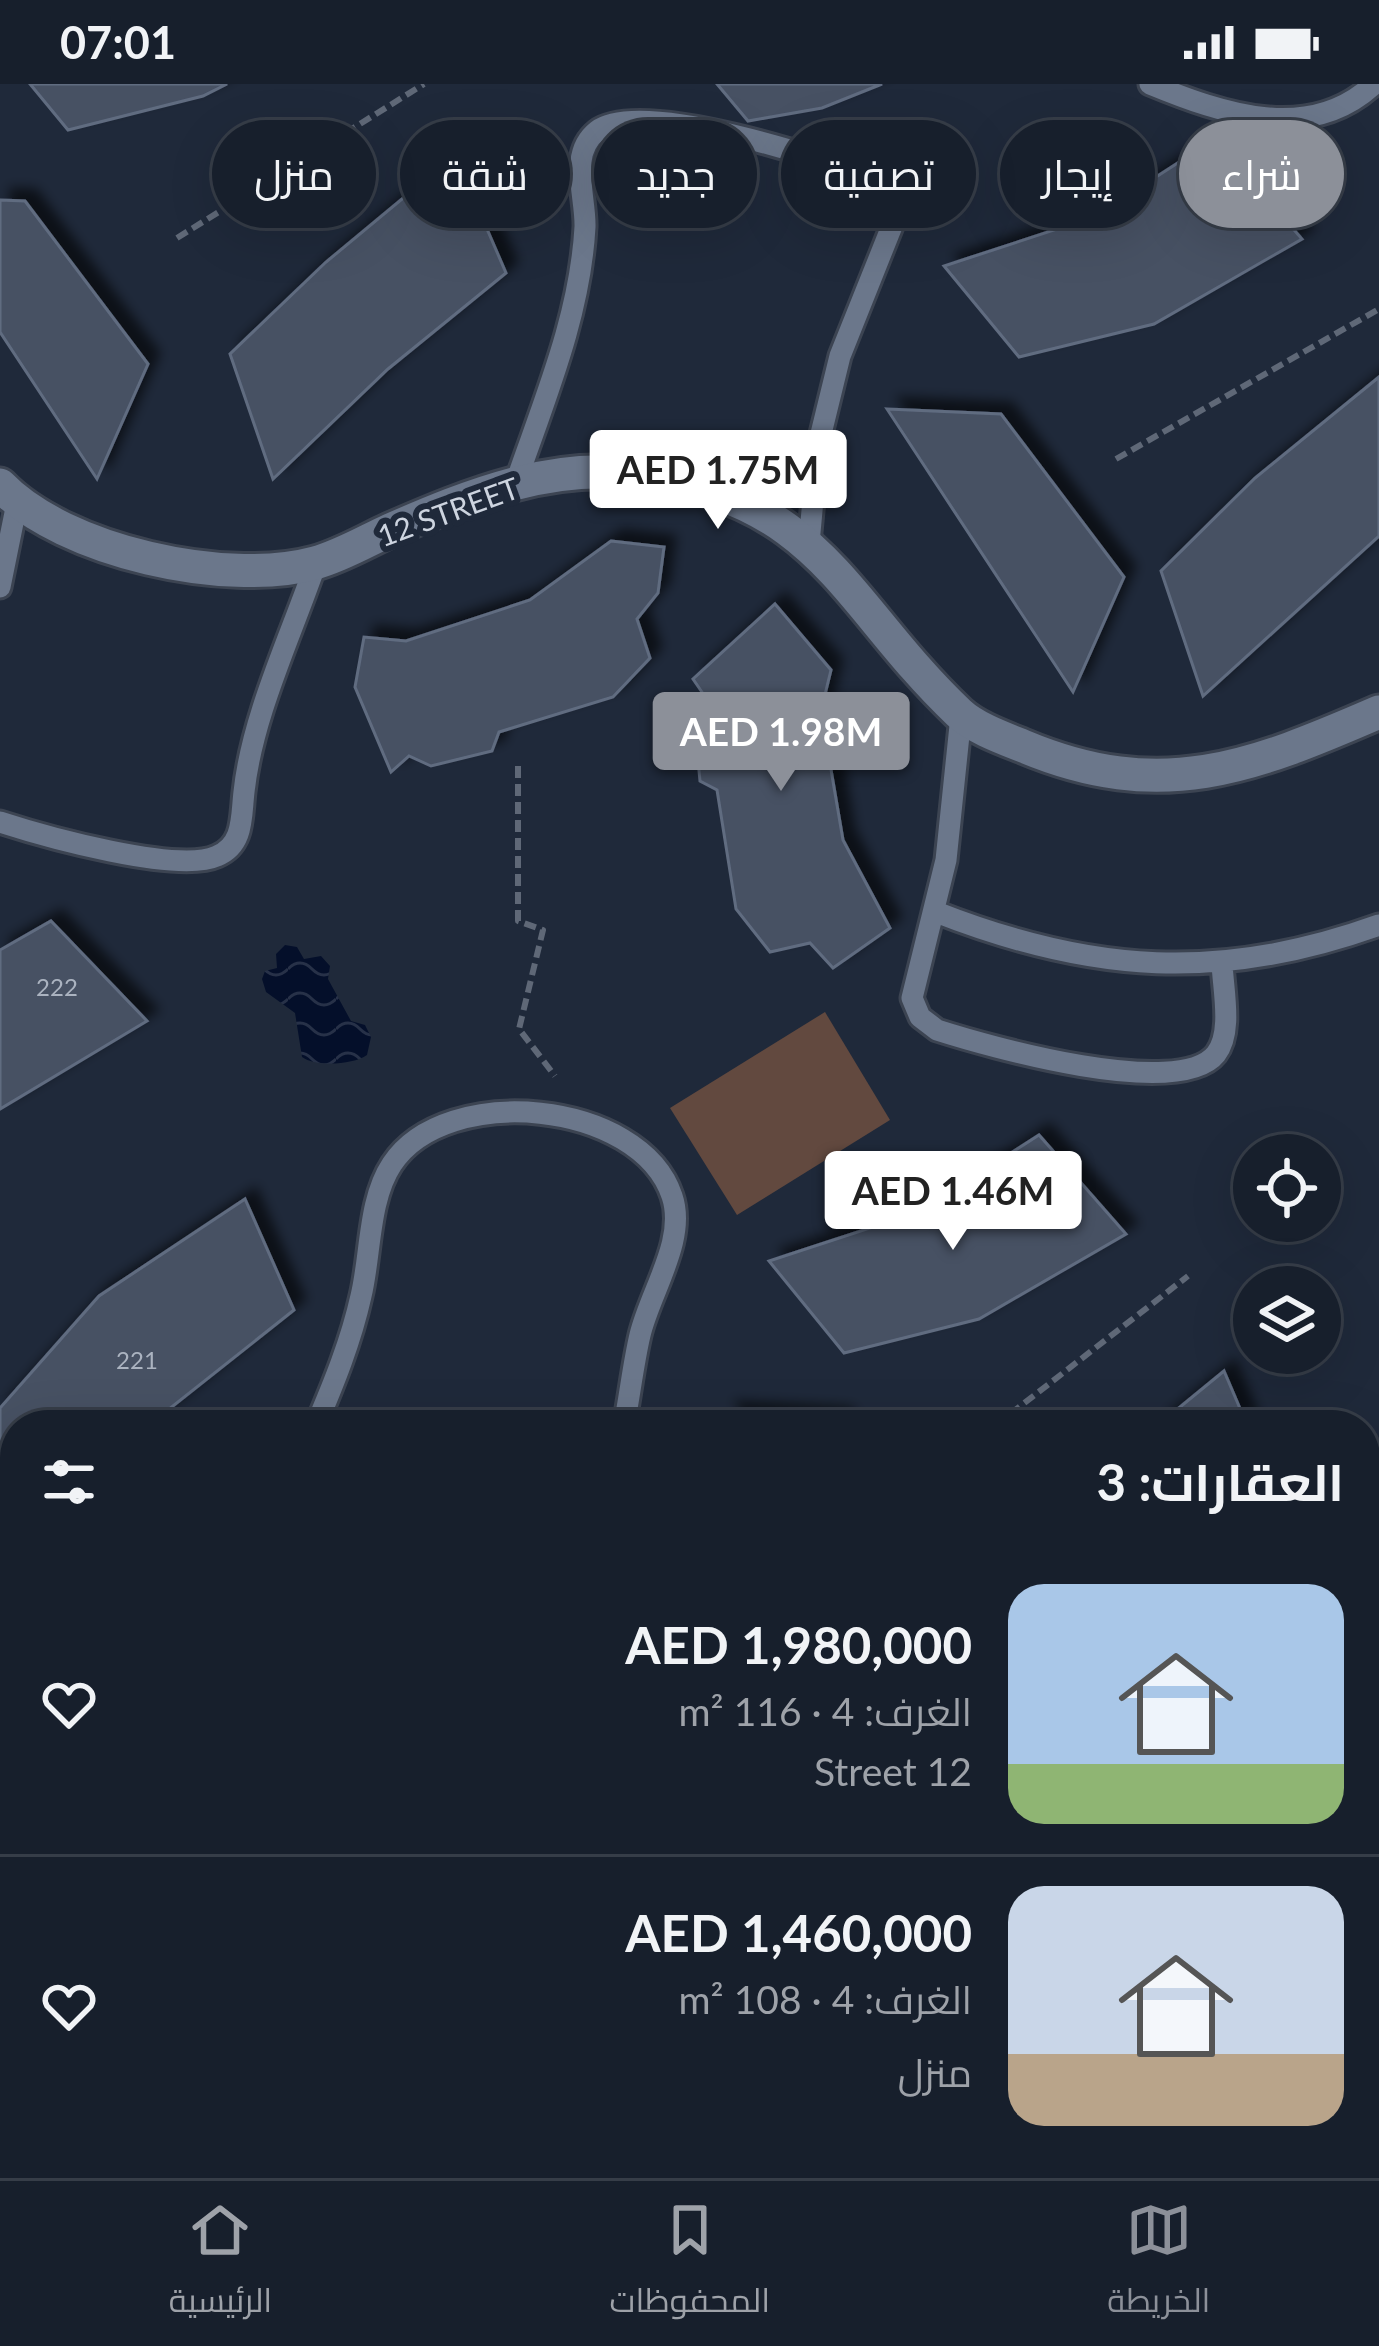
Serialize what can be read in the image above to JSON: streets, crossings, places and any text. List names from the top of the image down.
{
  "streets": {
    "street": ["12 STREET"]
  },
  "house_numbers": ["222", "221"],
  "page": {
    "status": "07:01",
    "chip": [
      "شراء",
      "إيجار",
      "تصفية",
      "جديد",
      "شقة",
      "منزل"
    ],
    "price": ["AED 1.75M", "AED 1.98M", "AED 1.46M"],
    "heading": "العقارات: 3",
    "list": [
      {
        "name": "AED 1,980,000",
        "note": "الغرف: 4 · 116 m² · 12 Street"
      },
      {
        "name": "AED 1,460,000",
        "note": "الغرف: 4 · 108 m² · منزل"
      }
    ],
    "tabs": ["الخريطة", "المحفوظات", "الرئيسية"]
  }
}
